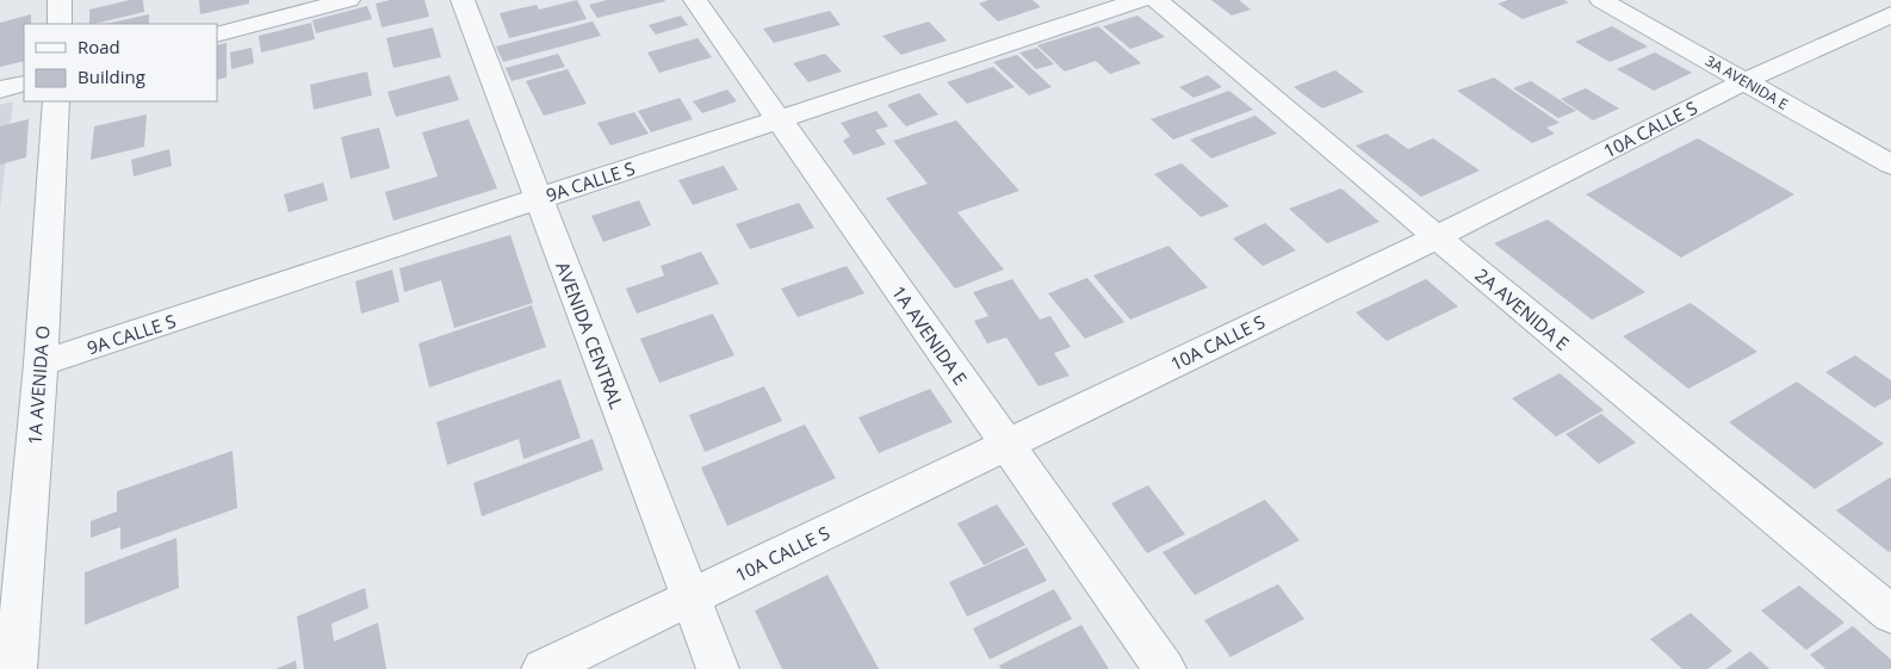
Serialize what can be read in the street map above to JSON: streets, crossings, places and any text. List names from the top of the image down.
{
  "streets": {
    "street": [
      "3A AVENIDA E",
      "10A CALLE S",
      "9A CALLE S",
      "2A AVENIDA E",
      "AVENIDA CENTRAL",
      "1A AVENIDA E",
      "1A AVENIDA O"
    ]
  },
  "crossings": [
    ["3A AVENIDA E", "10A CALLE S"],
    ["10A CALLE S", "2A AVENIDA E"],
    ["10A CALLE S", "AVENIDA CENTRAL"],
    ["10A CALLE S", "1A AVENIDA E"],
    ["9A CALLE S", "AVENIDA CENTRAL"],
    ["9A CALLE S", "1A AVENIDA E"],
    ["9A CALLE S", "1A AVENIDA O"]
  ],
  "legend": ["Road", "Building"]
}
